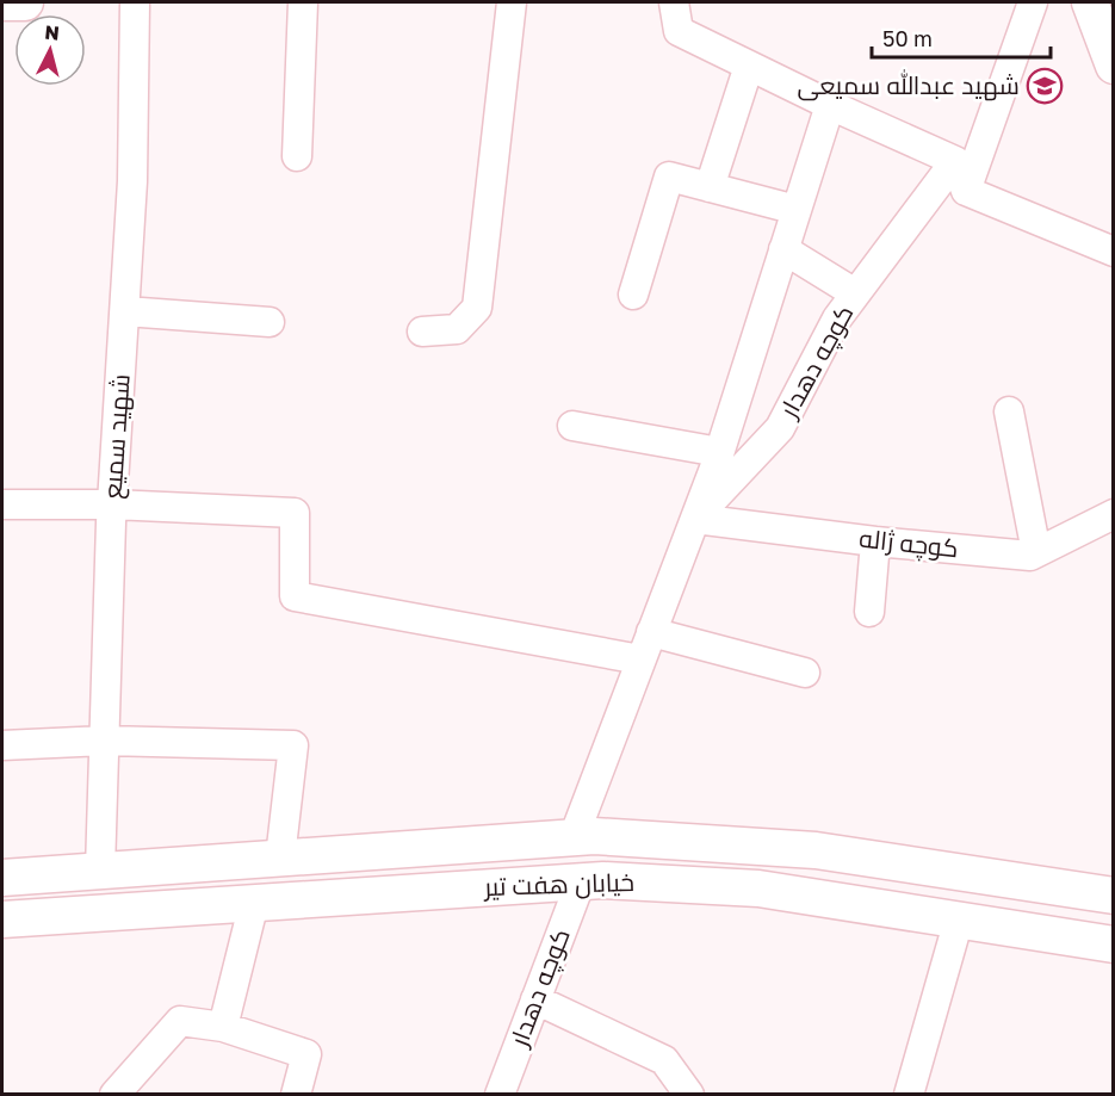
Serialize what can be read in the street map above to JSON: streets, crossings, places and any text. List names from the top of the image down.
{
  "streets": {
    "street": [
      "کوچه دهدار",
      "شهید سمیع",
      "کوچه ژاله",
      "خیابان هفت تیر"
    ]
  },
  "crossings": [
    ["کوچه دهدار", "کوچه ژاله"],
    ["کوچه دهدار", "خیابان هفت تیر"],
    ["شهید سمیع", "خیابان هفت تیر"]
  ],
  "places": {
    "school or university": ["شهید عبدالله سمیعی"]
  },
  "scale_bar": "50 m",
  "north": "top"
}
